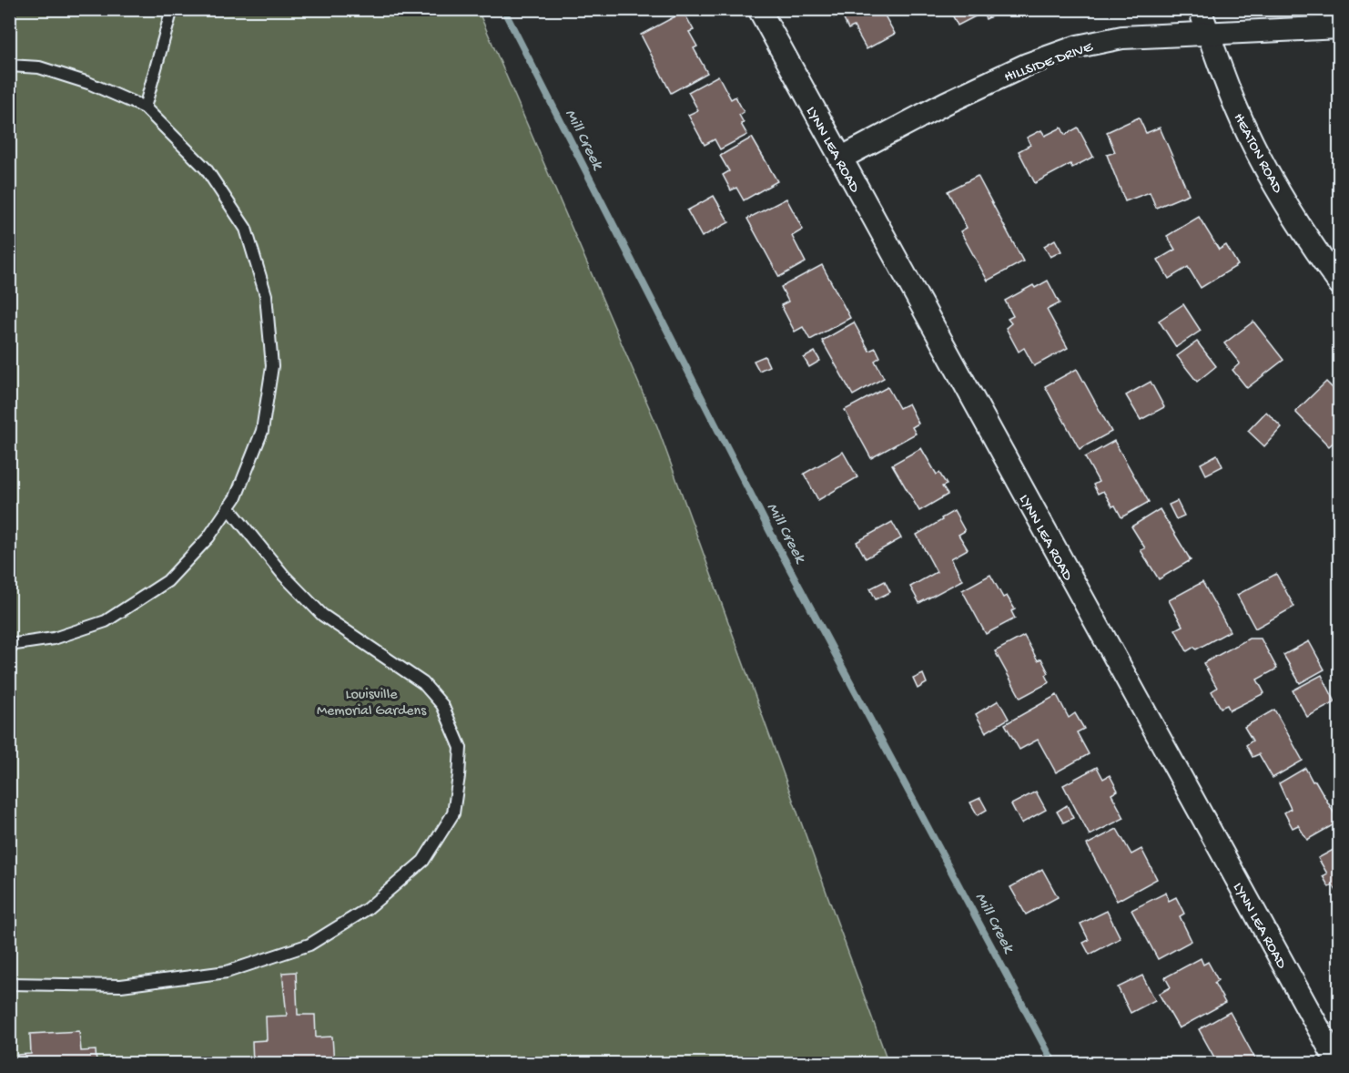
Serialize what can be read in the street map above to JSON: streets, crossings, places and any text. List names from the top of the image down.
{
  "streets": {
    "street": ["HILLSIDE DRIVE", "LYNN LEA ROAD", "HEATON ROAD"]
  },
  "crossings": [
    ["HILLSIDE DRIVE", "LYNN LEA ROAD"],
    ["HILLSIDE DRIVE", "HEATON ROAD"]
  ],
  "water": ["Mill Creek"],
  "parks": ["Louisville Memorial Gardens"]
}
